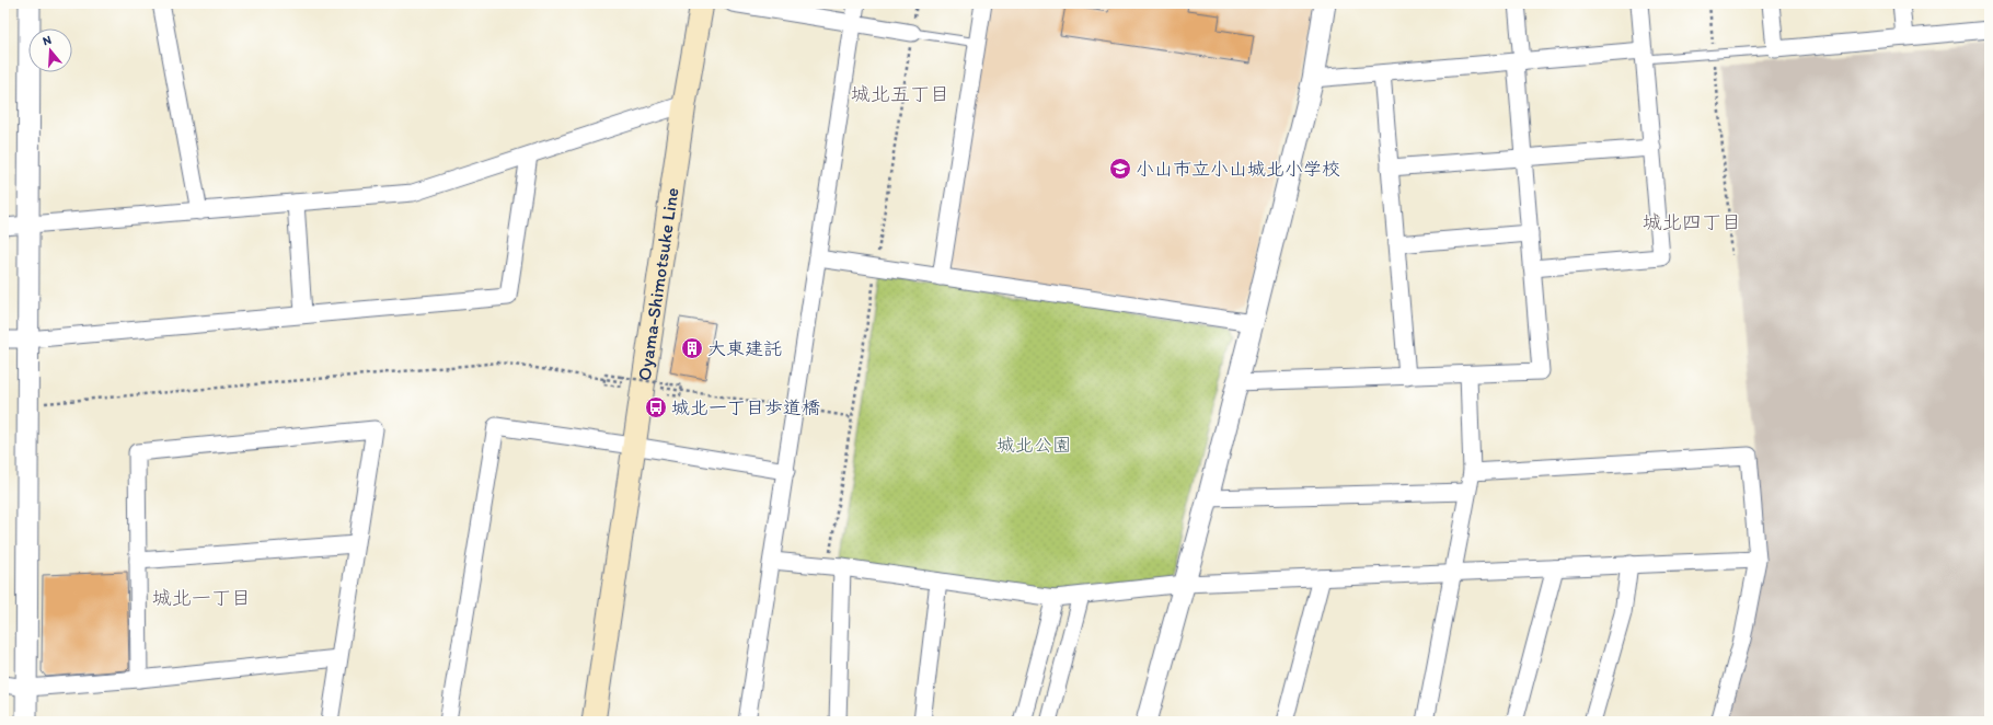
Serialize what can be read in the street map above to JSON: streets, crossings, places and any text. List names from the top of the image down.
{
  "streets": {
    "main road": ["Oyama-Shimotsuke Line"]
  },
  "districts": ["城北五丁目", "城北四丁目", "城北一丁目"],
  "parks": ["城北公園"],
  "places": {
    "school or university": ["小山市立小山城北小学校"],
    "building": ["大東建託"],
    "bus stop": ["城北一丁目歩道橋"]
  },
  "north": "top"
}
